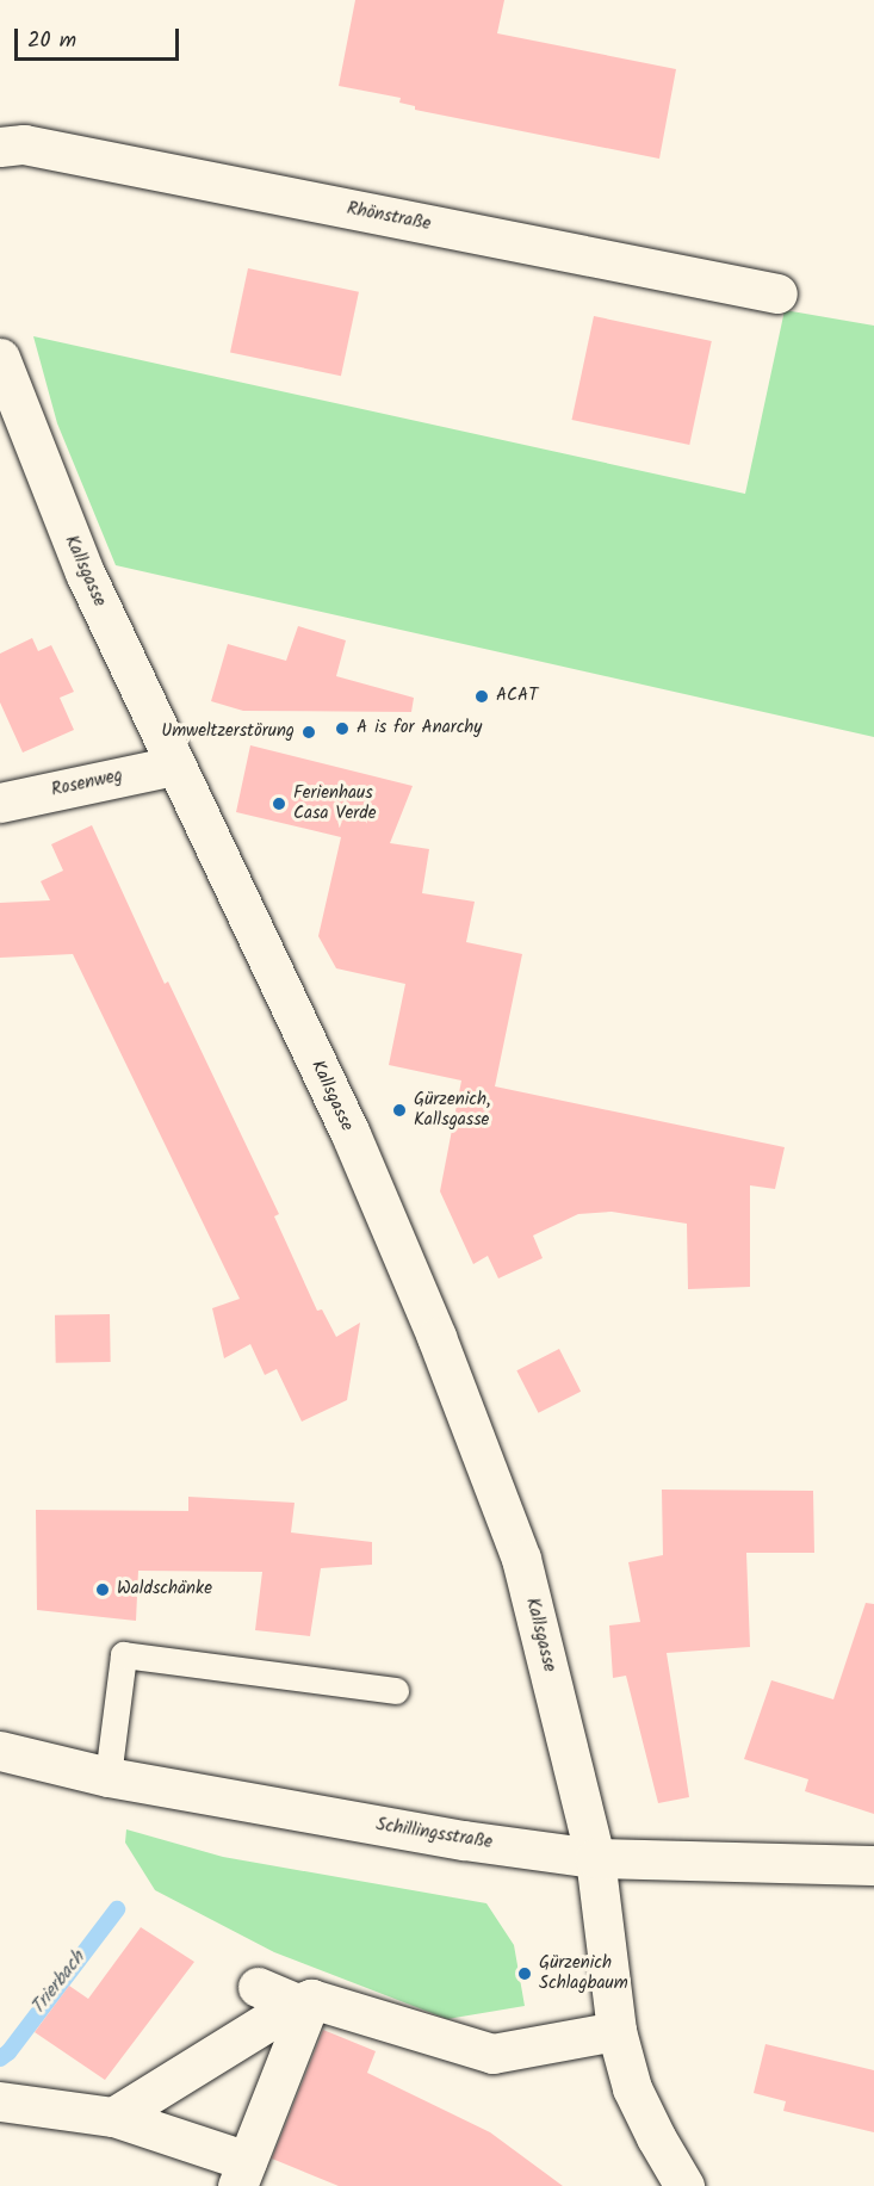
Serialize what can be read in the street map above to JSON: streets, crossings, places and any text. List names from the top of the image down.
{
  "streets": {
    "street": [
      "Rhönstraße",
      "Kallsgasse",
      "Rosenweg",
      "Schillingsstraße"
    ]
  },
  "crossings": [
    ["Kallsgasse", "Rosenweg"],
    ["Kallsgasse", "Schillingsstraße"]
  ],
  "water": ["Trierbach"],
  "places": [
    "ACAT",
    "A is for Anarchy",
    "Umweltzerstörung",
    "Ferienhaus Casa Verde",
    "Gürzenich, Kallsgasse",
    "Waldschänke",
    "Gürzenich Schlagbaum"
  ],
  "scale_bar": "20 m"
}
